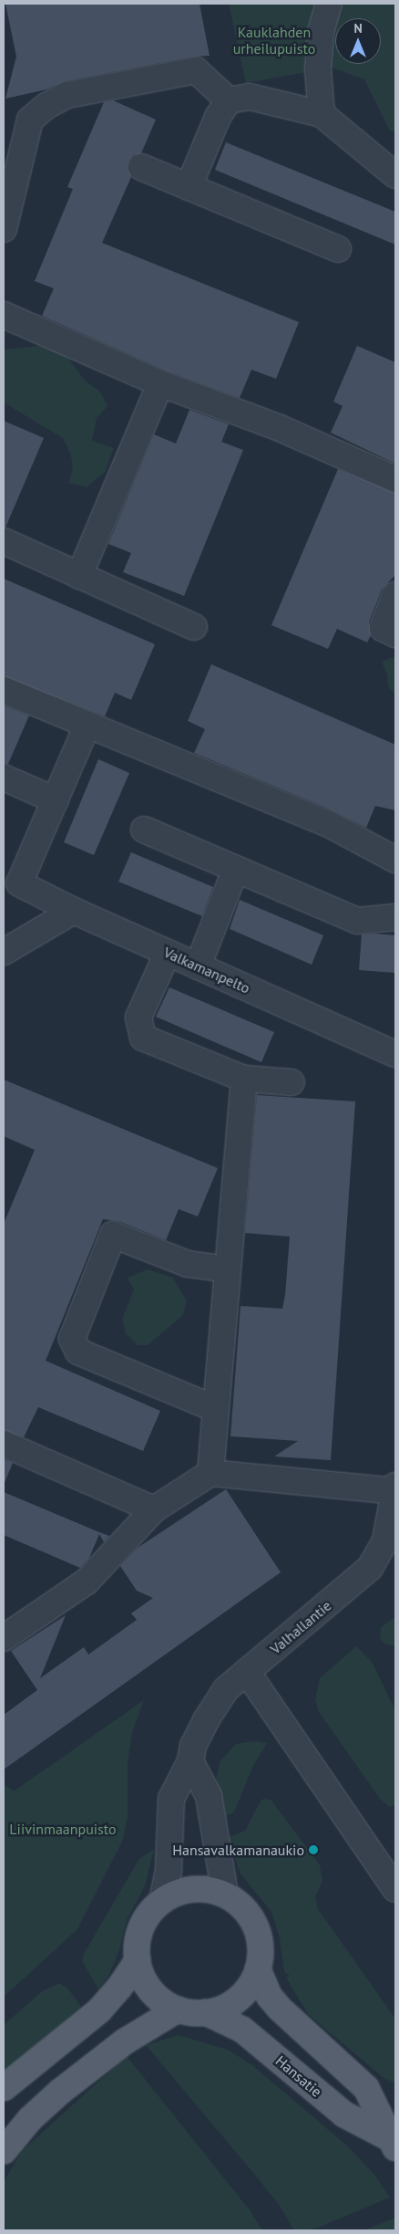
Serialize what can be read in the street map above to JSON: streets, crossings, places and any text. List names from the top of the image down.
{
  "streets": {
    "main road": ["Hansatie"],
    "street": ["Valkamanpelto", "Valhallantie"]
  },
  "crossings": [
    ["Valhallantie", "Hansatie"]
  ],
  "parks": ["Kauklahden urheilupuisto", "Liivinmaanpuisto"],
  "places": ["Hansavalkamanaukio"],
  "north": "top"
}
